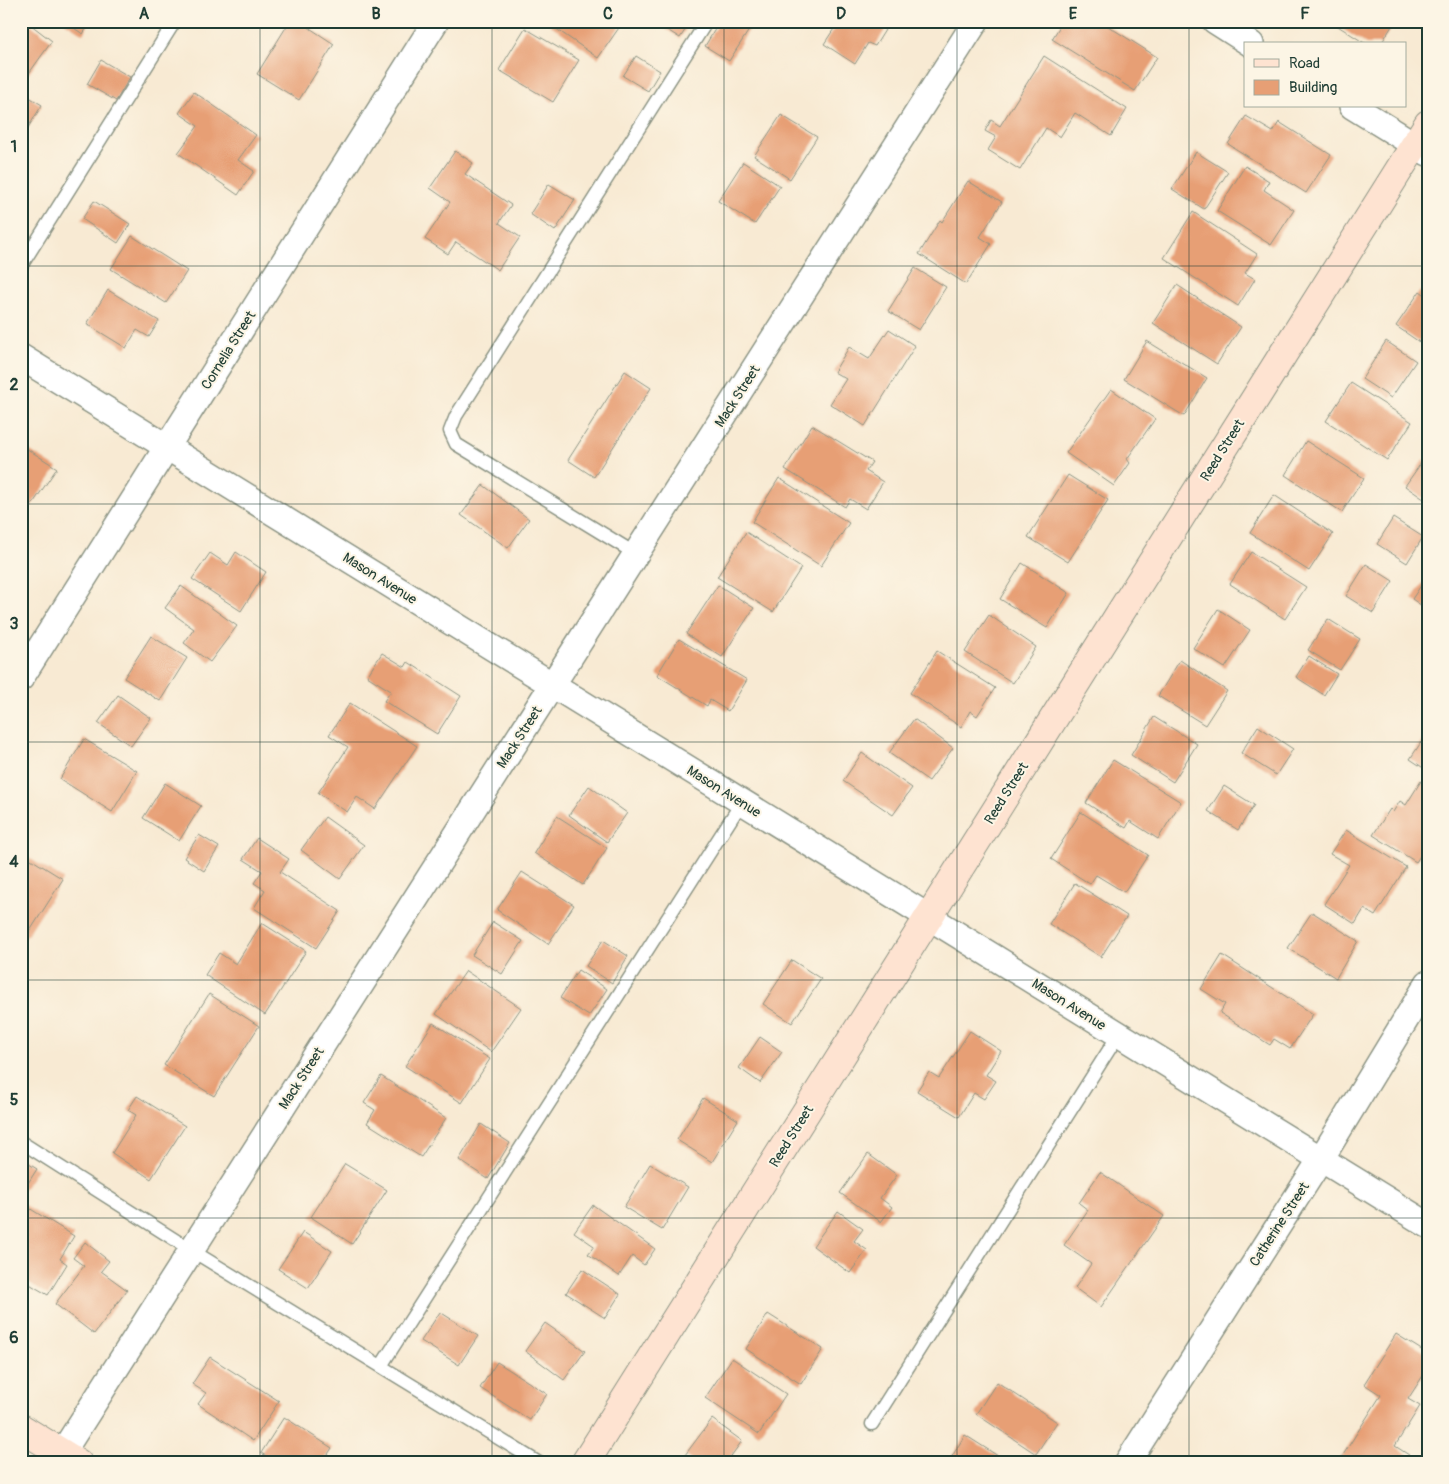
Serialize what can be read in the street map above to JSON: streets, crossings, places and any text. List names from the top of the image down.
{
  "streets": {
    "street": [
      "Cornelia Street",
      "Mack Street",
      "Reed Street",
      "Mason Avenue",
      "Catherine Street"
    ]
  },
  "crossings": [
    ["Cornelia Street", "Mason Avenue"],
    ["Mack Street", "Mason Avenue"],
    ["Reed Street", "Mason Avenue"],
    ["Mason Avenue", "Catherine Street"]
  ],
  "legend": ["Road", "Building"],
  "grid": {
    "columns": [
      "A",
      "B",
      "C",
      "D",
      "E",
      "F"
    ],
    "rows": [
      "1",
      "2",
      "3",
      "4",
      "5",
      "6"
    ]
  }
}
